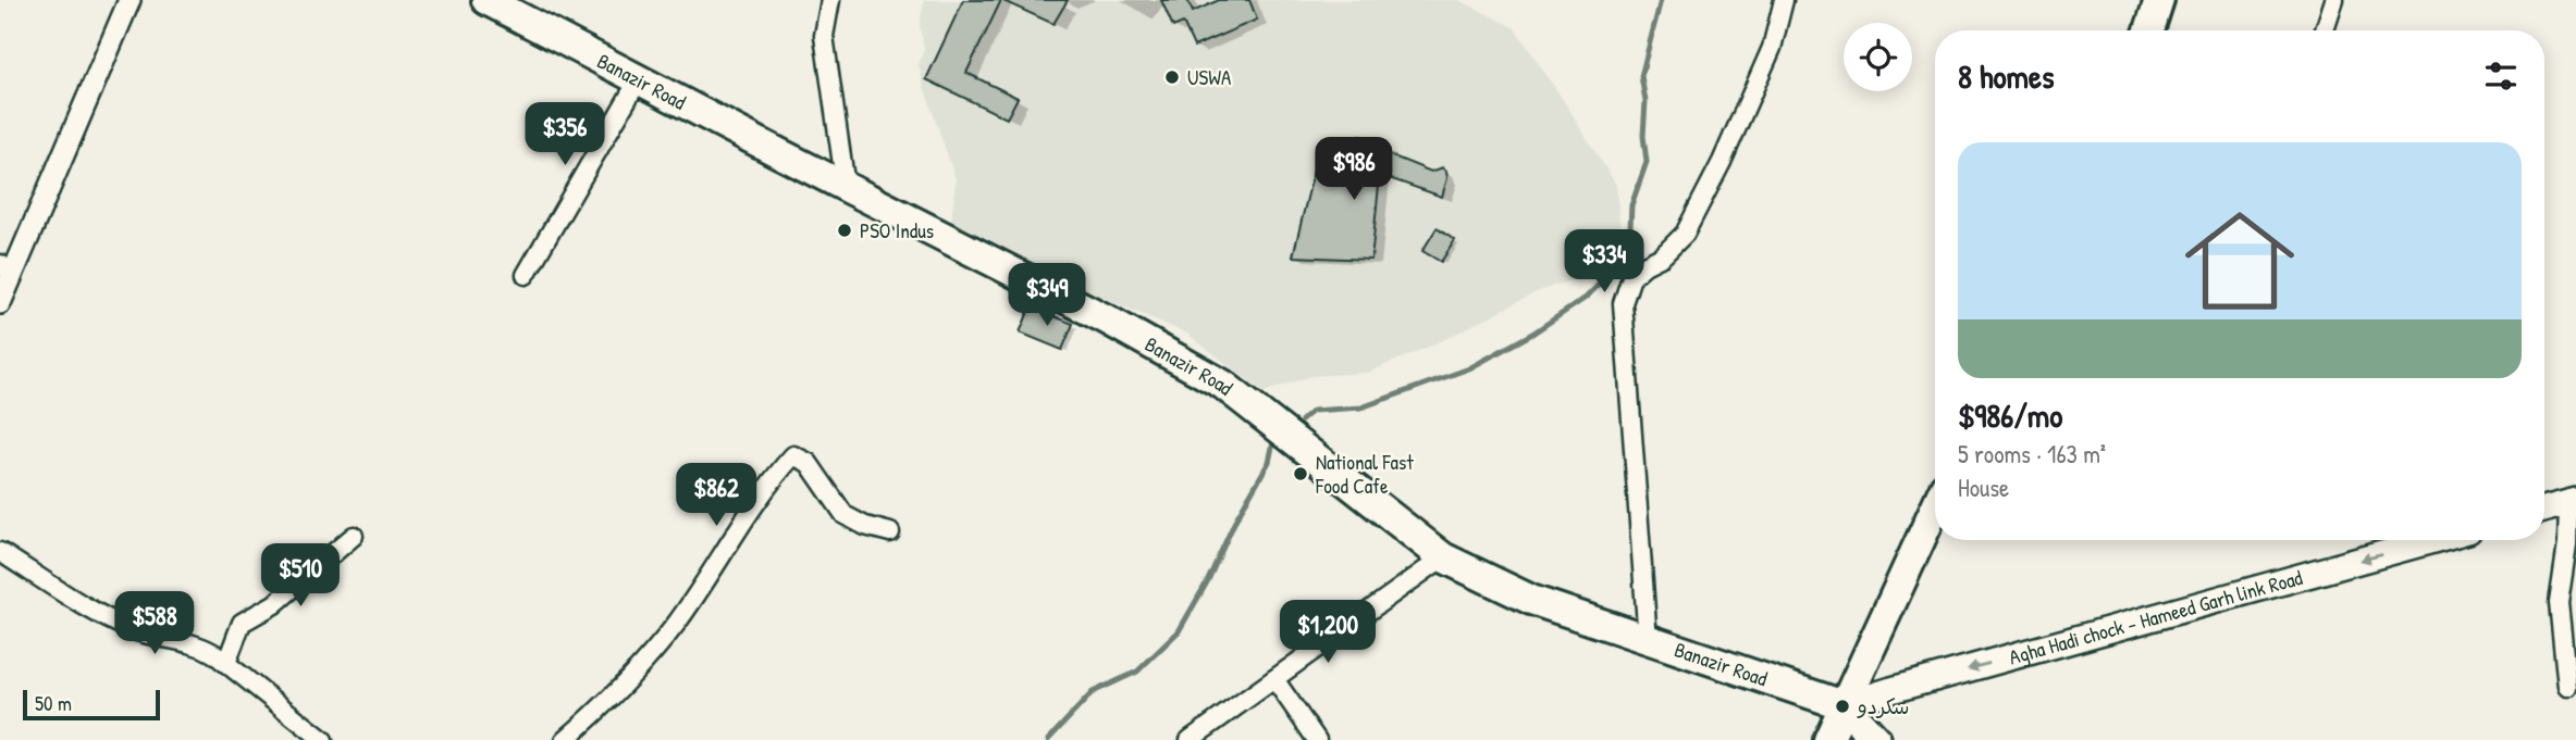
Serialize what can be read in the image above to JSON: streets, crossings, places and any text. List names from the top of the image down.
{
  "streets": {
    "main road": ["Banazir Road", "Agha Hadi chock - Hameed Garh link Road"]
  },
  "crossings": [
    ["Banazir Road", "Agha Hadi chock - Hameed Garh link Road"]
  ],
  "one_way": ["Agha Hadi chock - Hameed Garh link Road"],
  "places": [
    "USWA",
    "PSO Indus",
    "National Fast Food Cafe",
    "سکردو"
  ],
  "scale_bar": "50 m",
  "page": {
    "heading": "8 homes",
    "price": [
      "$356",
      "$986",
      "$334",
      "$349",
      "$862",
      "$510",
      "$588",
      "$1,200"
    ],
    "list": [
      {
        "name": "$986/mo",
        "note": "5 rooms · 163 m² · House"
      }
    ],
    "scale": "50 m"
  }
}
